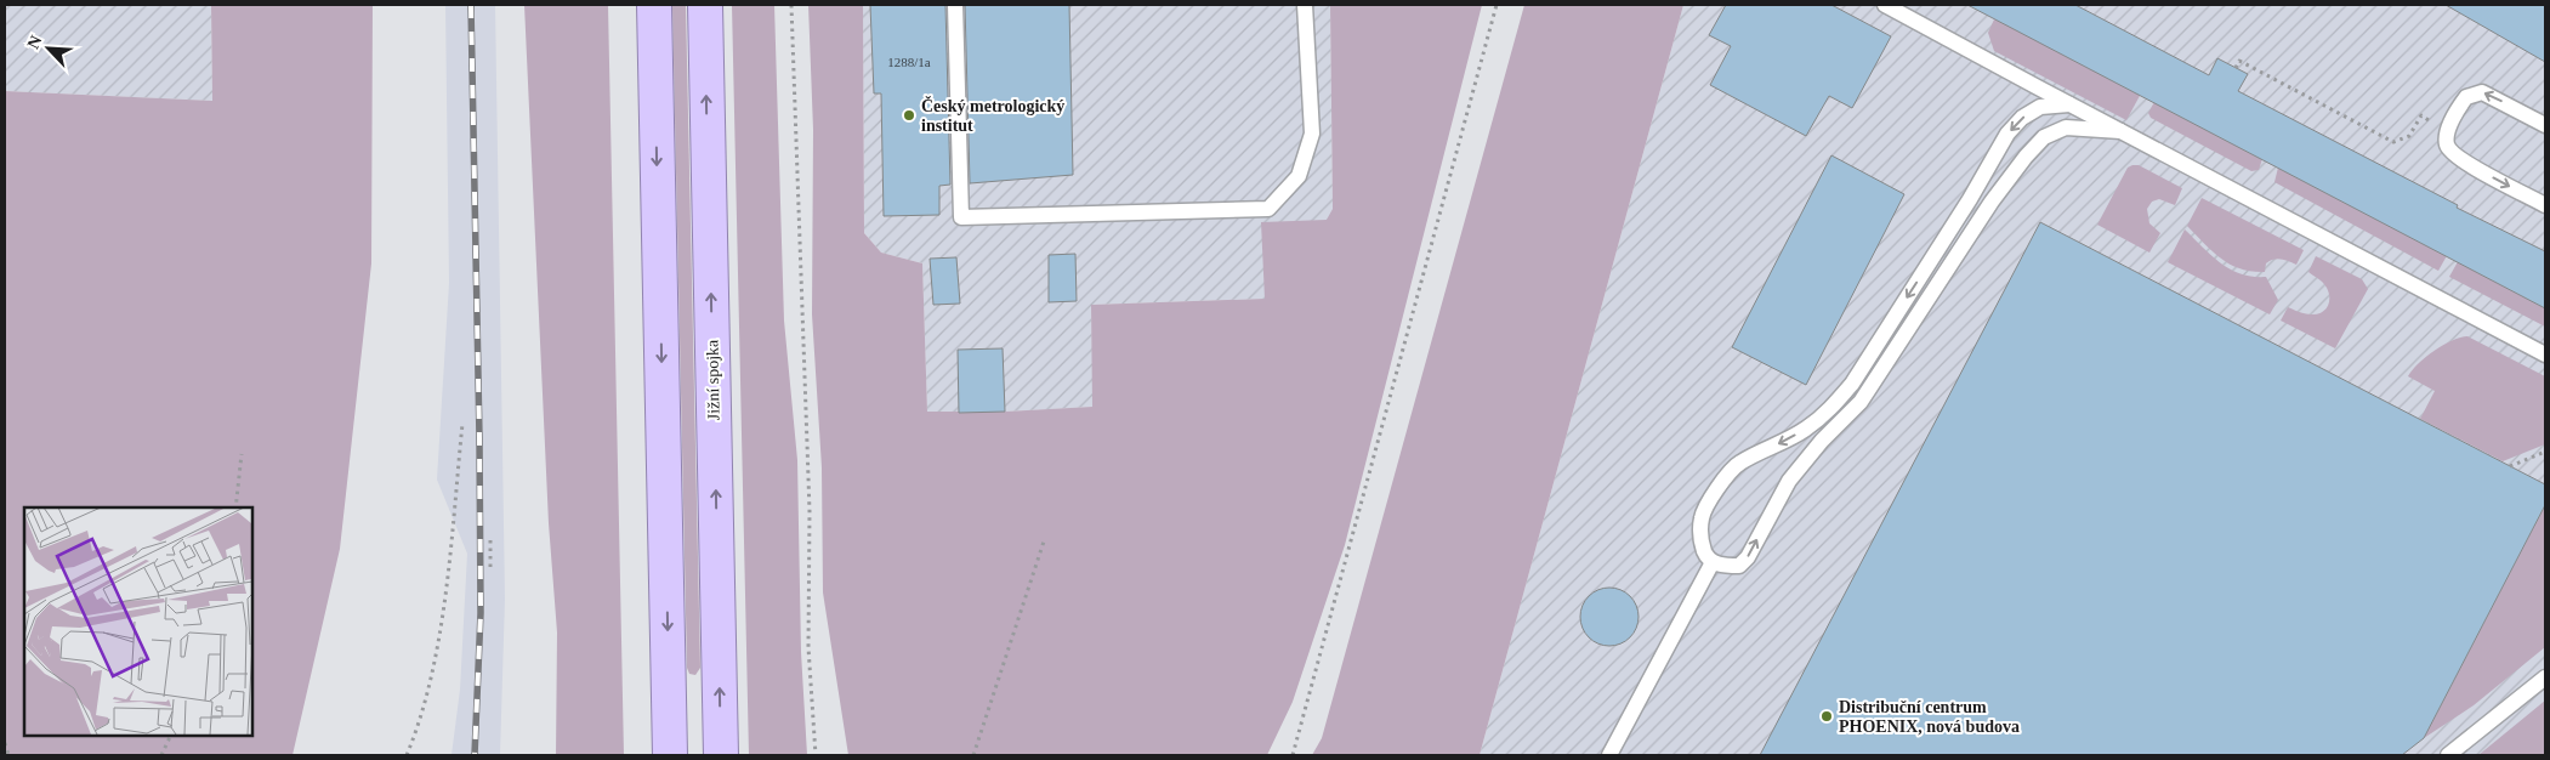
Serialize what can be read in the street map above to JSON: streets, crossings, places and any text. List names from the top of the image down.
{
  "streets": {
    "highway": ["Jižní spojka"]
  },
  "places": ["Český metrologický institut", "Distribuční centrum PHOENIX, nová budova"],
  "house_numbers": ["1288/1a"],
  "north": "top left"
}
